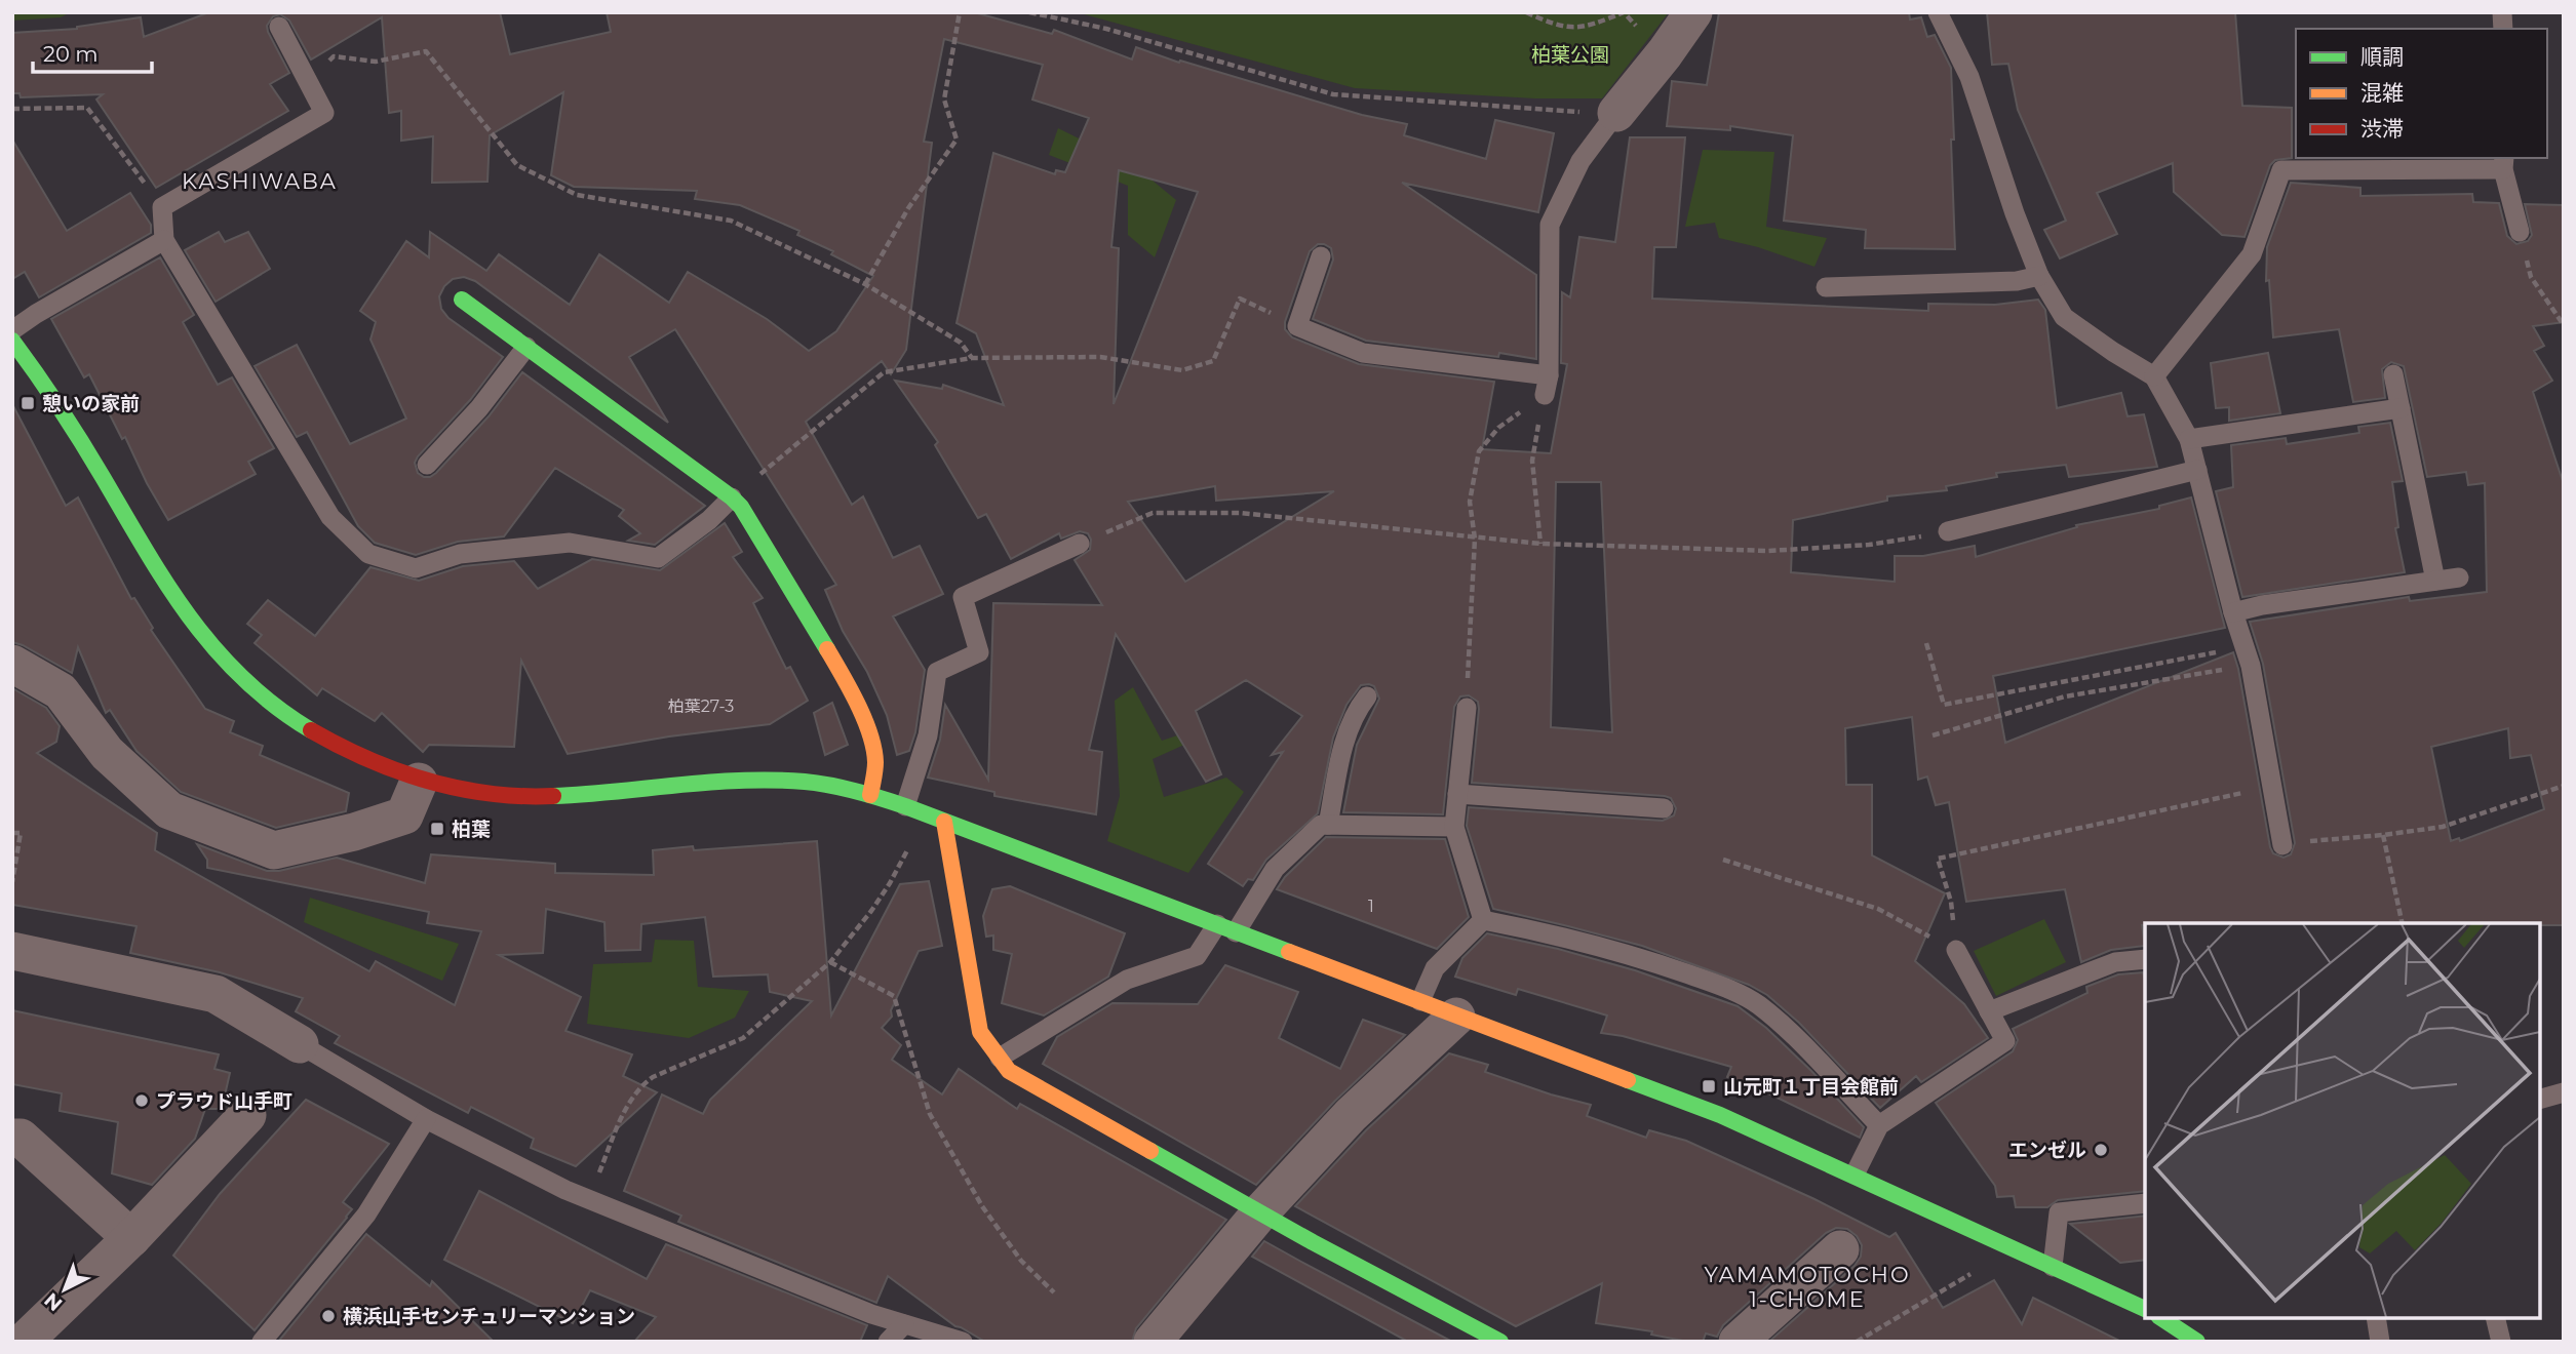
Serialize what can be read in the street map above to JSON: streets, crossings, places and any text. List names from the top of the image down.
{
  "districts": ["KASHIWABA", "YAMAMOTOCHO 1-CHOME"],
  "parks": ["柏葉公園"],
  "places": {
    "transit": ["憩いの家前", "柏葉", "山元町１丁目会館前"],
    "other": ["プラウド山手町", "エンゼル", "横浜山手センチュリーマンション"]
  },
  "house_numbers": ["柏葉27-3", "1"],
  "legend": ["順調", "混雑", "渋滞"],
  "scale_bar": "20 m",
  "north": "bottom left"
}
